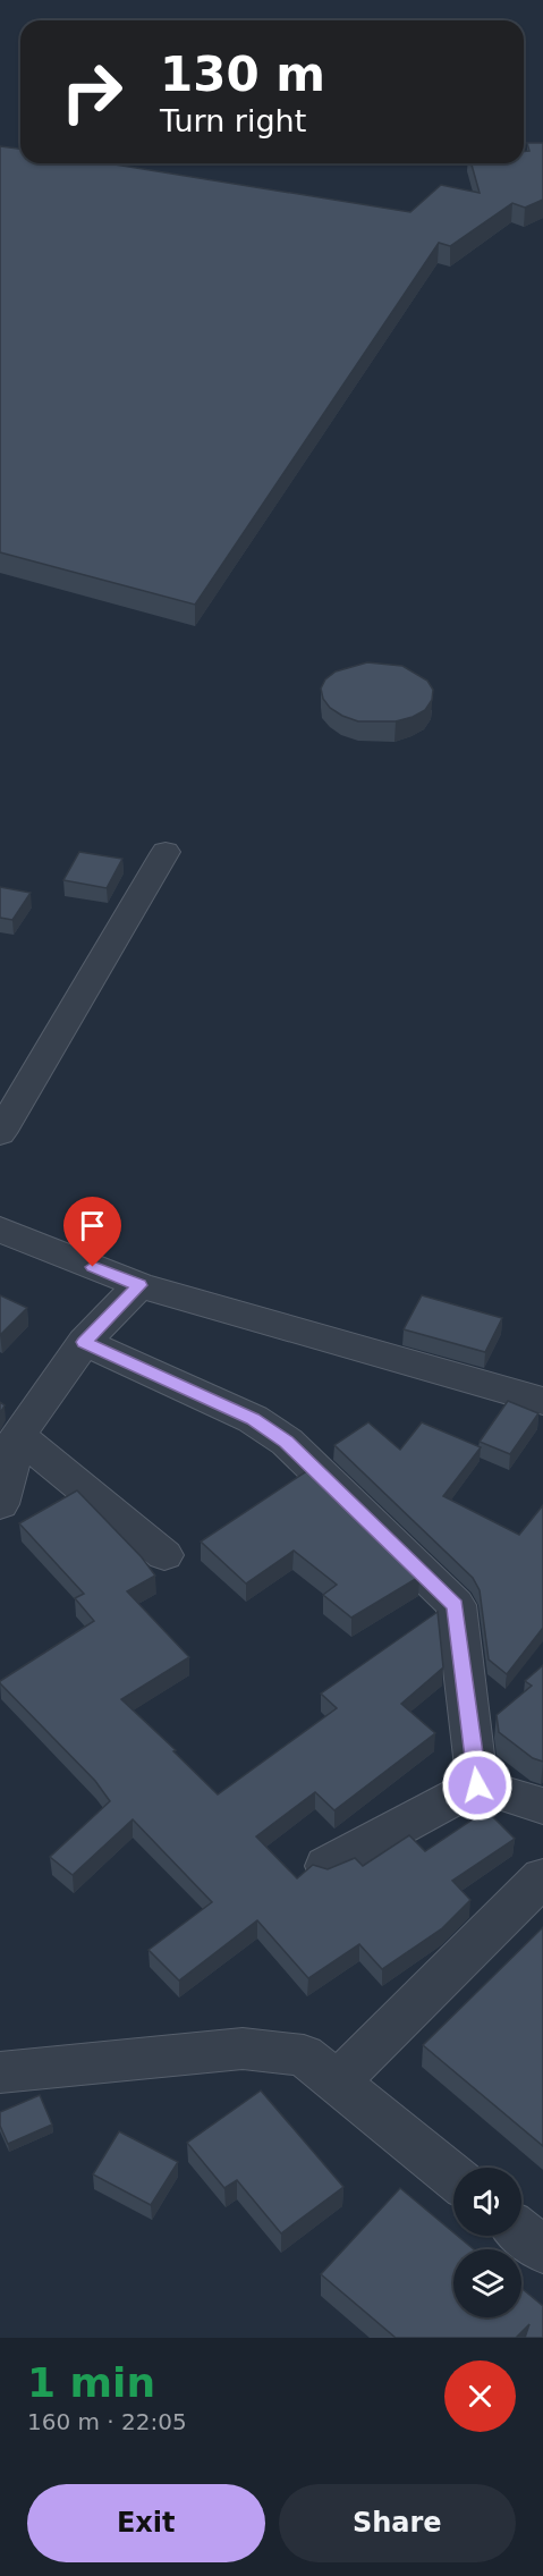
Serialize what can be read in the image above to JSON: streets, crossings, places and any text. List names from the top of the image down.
{
  "page": {
    "turn": ["130 m", "Turn right"],
    "heading": ["1 min", "160 m · 22:05"],
    "buttons": ["Exit", "Share"]
  }
}
